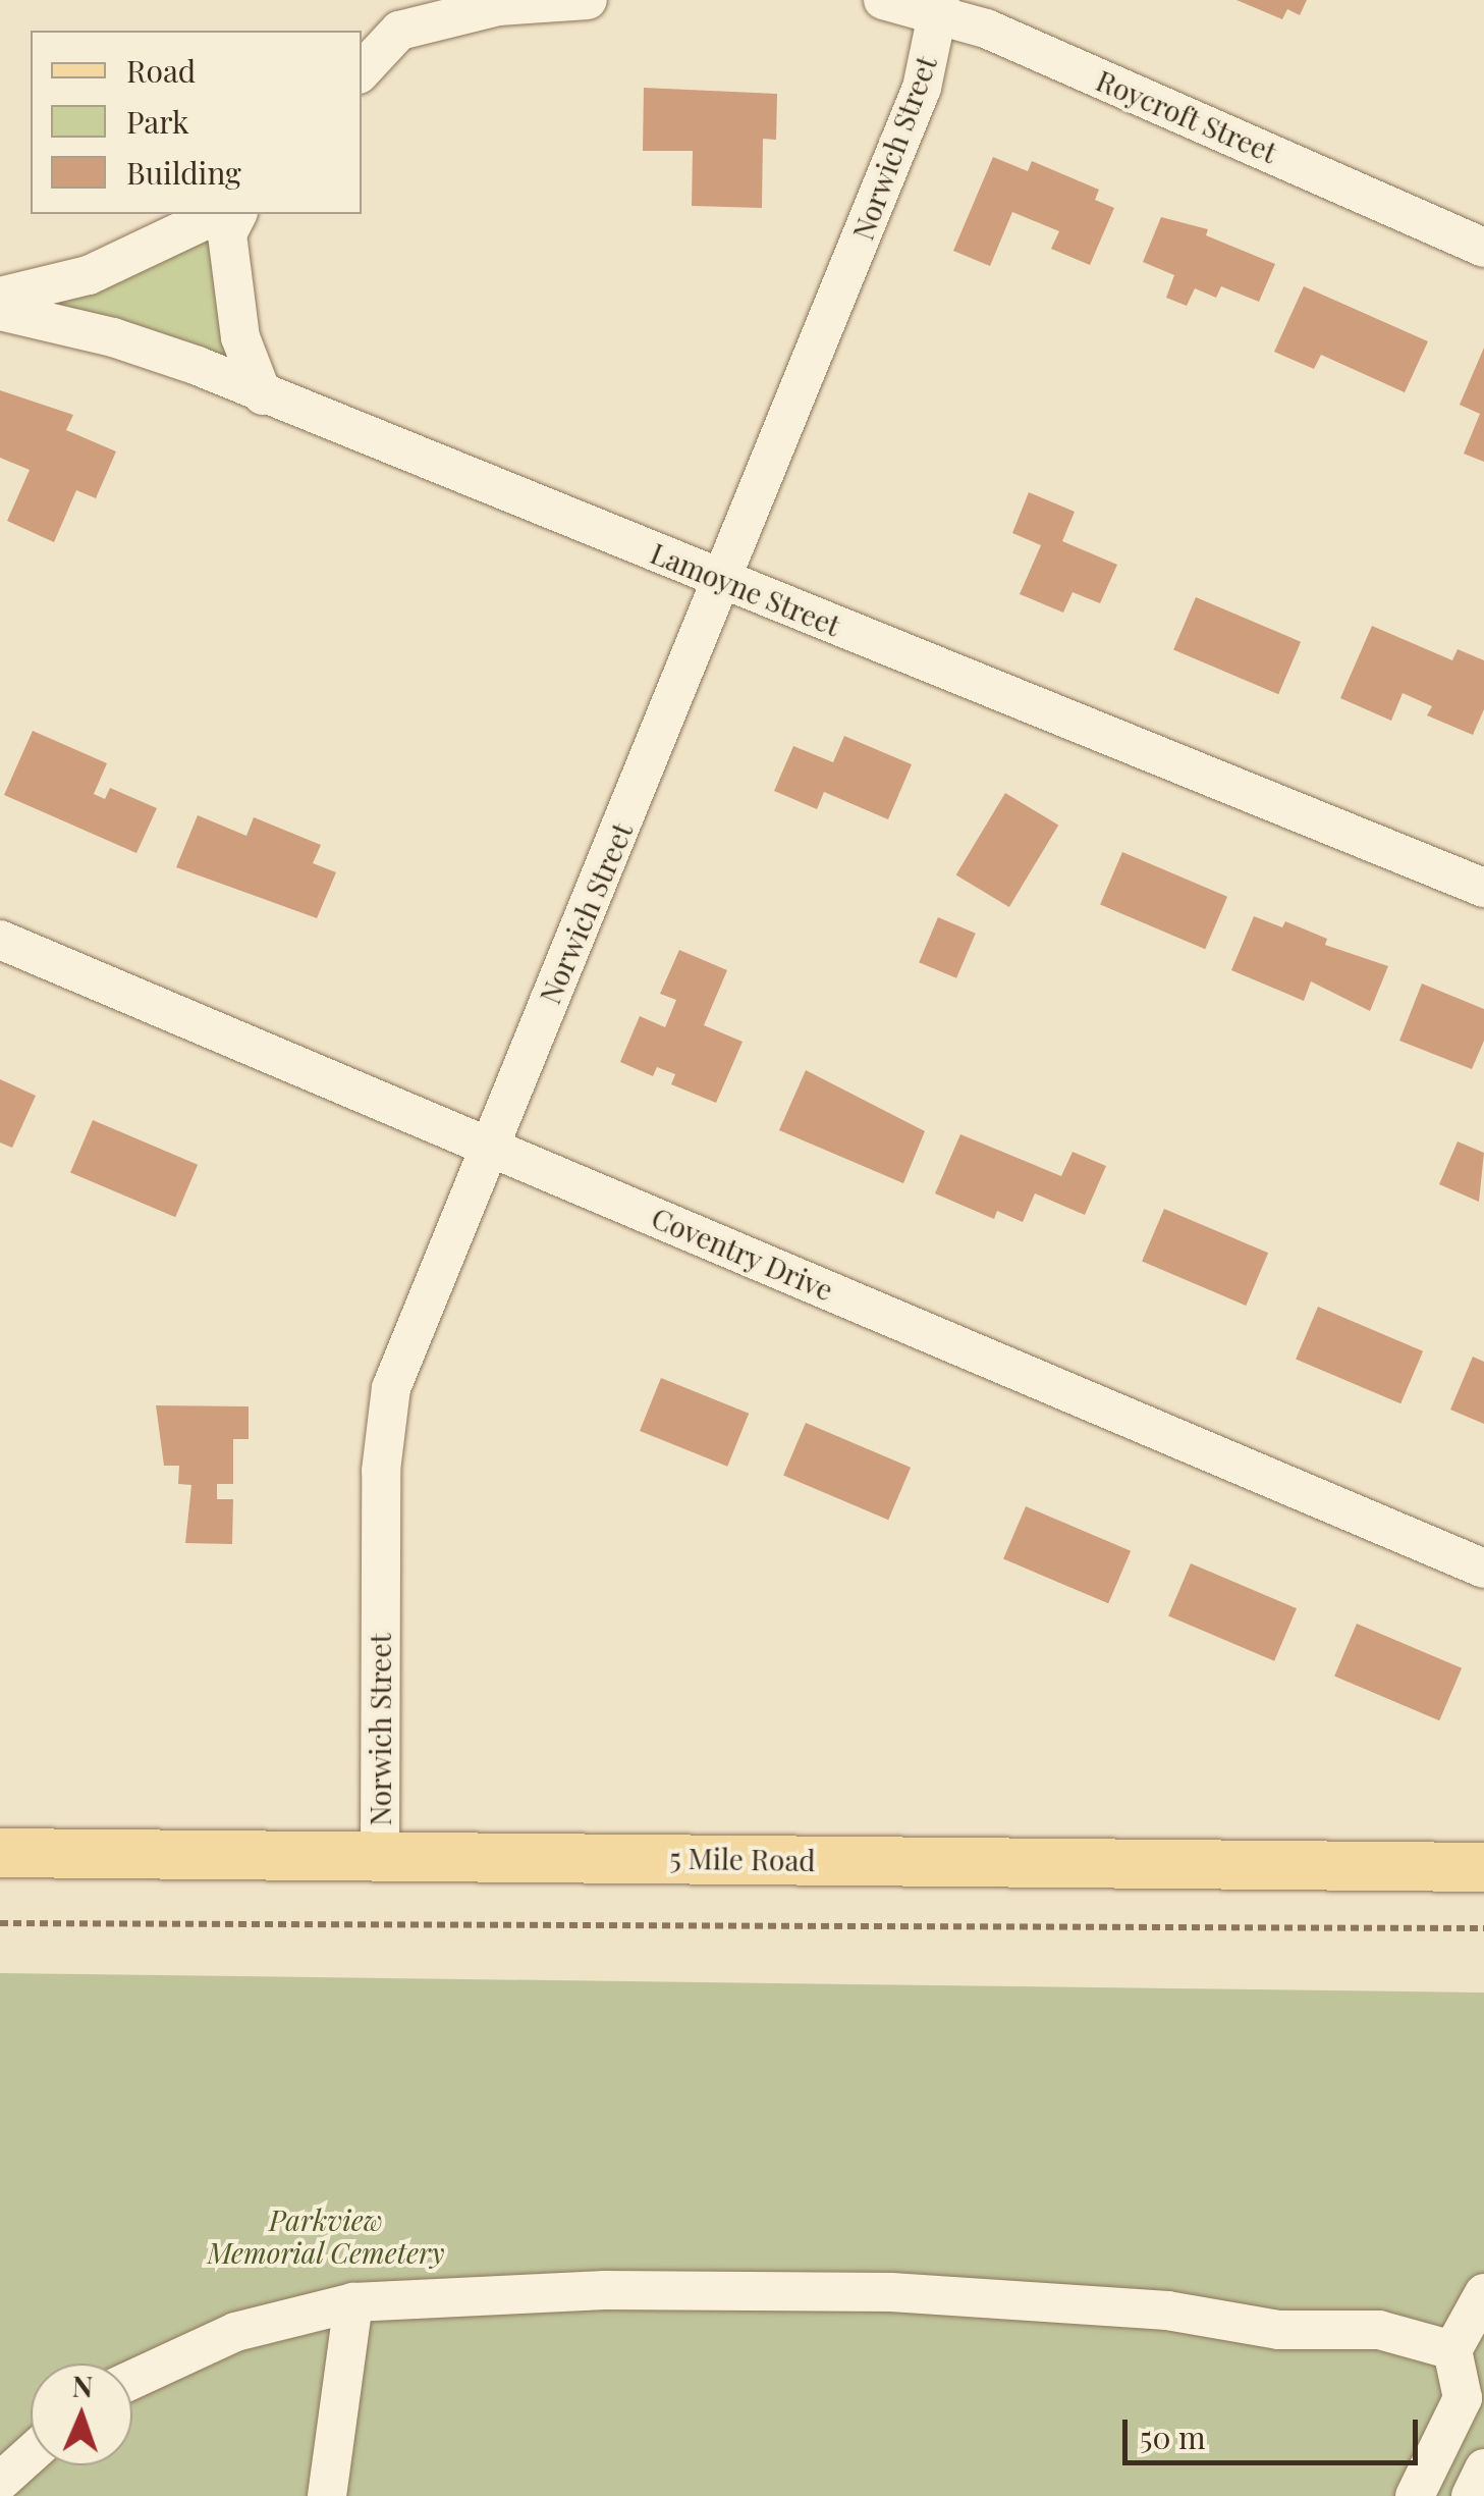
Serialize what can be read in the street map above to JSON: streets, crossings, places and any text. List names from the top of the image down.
{
  "streets": {
    "main road": ["5 Mile Road"],
    "street": [
      "Roycroft Street",
      "Norwich Street",
      "Lamoyne Street",
      "Coventry Drive"
    ]
  },
  "crossings": [
    ["Roycroft Street", "Norwich Street"],
    ["Norwich Street", "Lamoyne Street"],
    ["Norwich Street", "Coventry Drive"],
    ["Norwich Street", "5 Mile Road"]
  ],
  "parks": ["Parkview Memorial Cemetery"],
  "legend": ["Road", "Park", "Building"],
  "scale_bar": "50 m",
  "north": "top"
}
